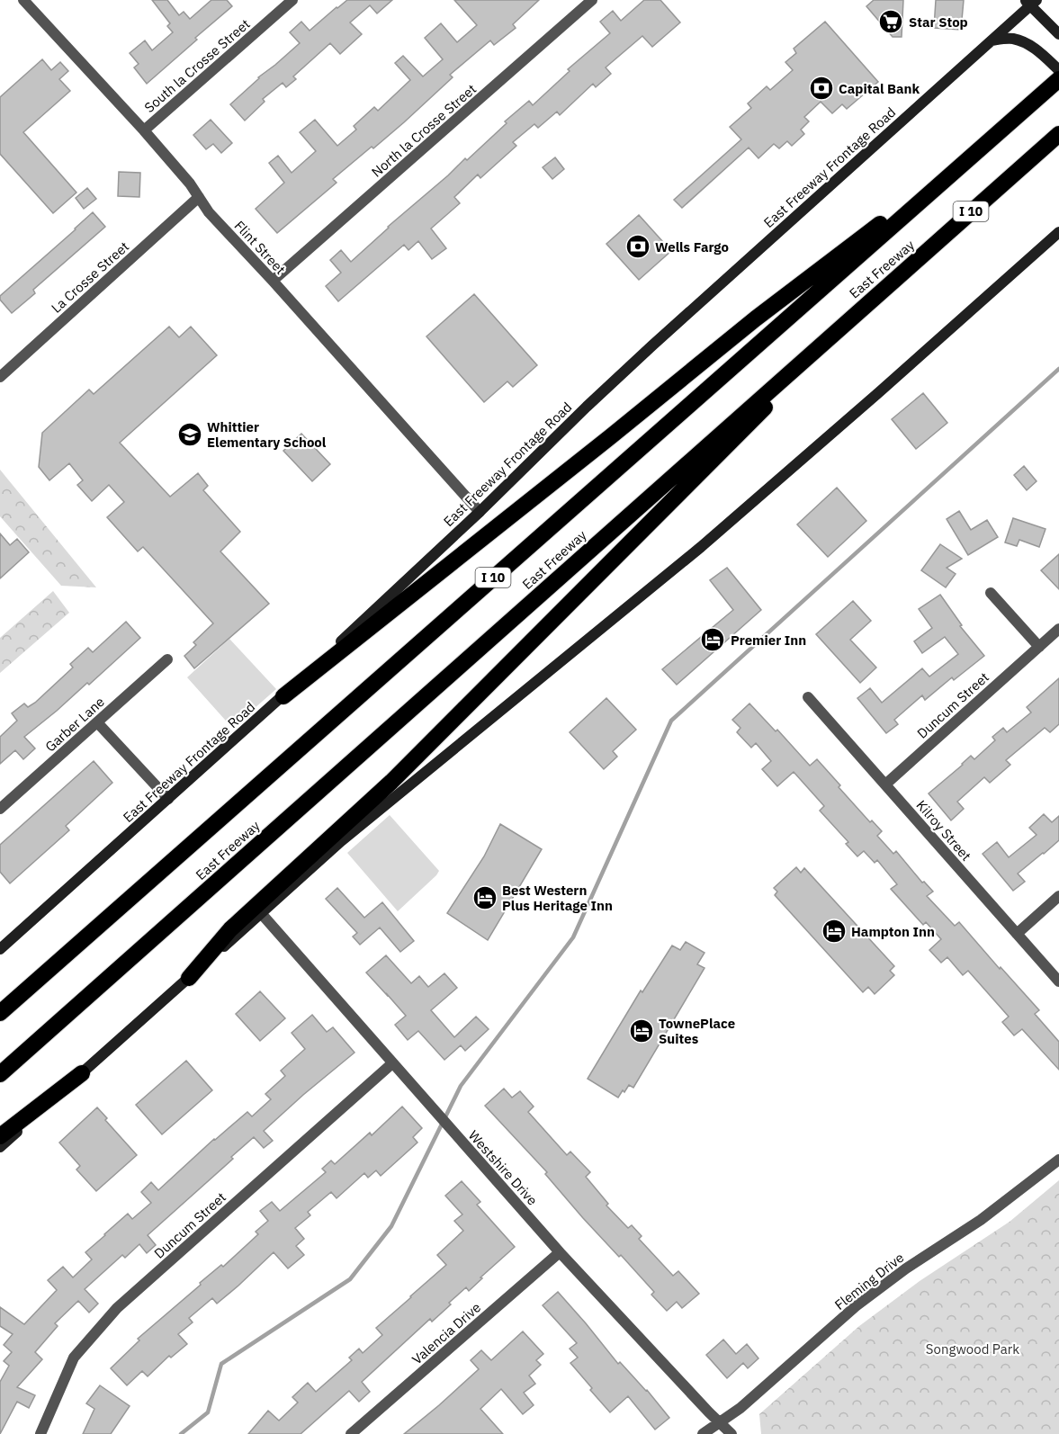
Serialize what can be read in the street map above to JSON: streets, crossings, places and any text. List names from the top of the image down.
{
  "streets": {
    "highway": ["I 10", "East Freeway"],
    "main road": ["East Freeway Frontage Road"],
    "street": [
      "South la Crosse Street",
      "North la Crosse Street",
      "Flint Street",
      "La Crosse Street",
      "Duncum Street",
      "Garber Lane",
      "Kilroy Street",
      "Westshire Drive",
      "Fleming Drive",
      "Valencia Drive"
    ]
  },
  "crossings": [
    ["South la Crosse Street", "Flint Street"],
    ["North la Crosse Street", "Flint Street"],
    ["East Freeway Frontage Road", "Flint Street"],
    ["Flint Street", "La Crosse Street"],
    ["Duncum Street", "Kilroy Street"],
    ["Duncum Street", "Westshire Drive"],
    ["Westshire Drive", "Fleming Drive"],
    ["Westshire Drive", "Valencia Drive"]
  ],
  "parks": ["Songwood Park"],
  "places": {
    "supermarket": ["Star Stop"],
    "bank": ["Capital Bank", "Wells Fargo"],
    "school or university": ["Whittier Elementary School"],
    "hotel": [
      "Premier Inn",
      "Best Western Plus Heritage Inn",
      "Hampton Inn",
      "TownePlace Suites"
    ]
  }
}
